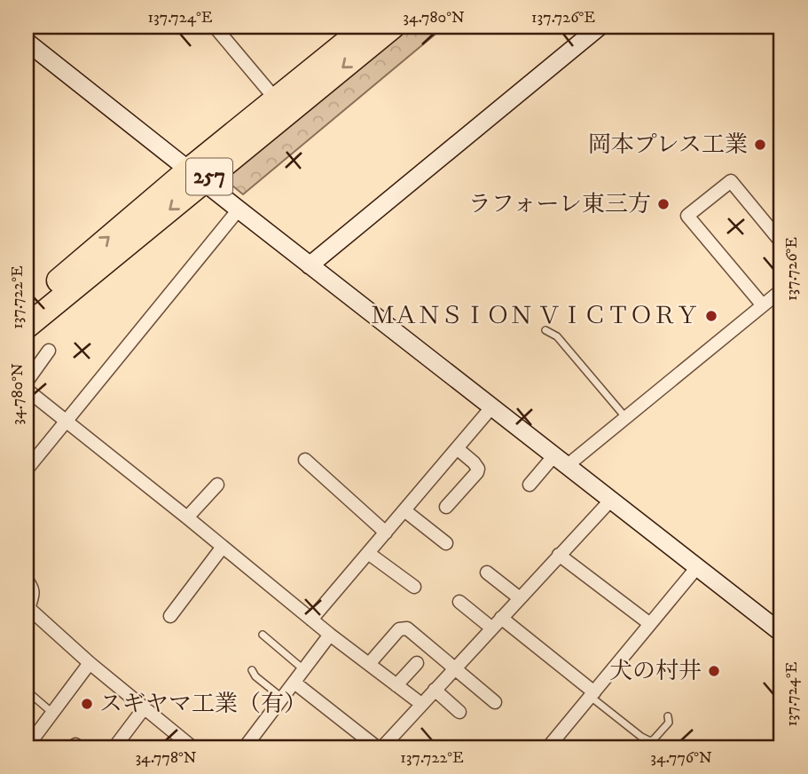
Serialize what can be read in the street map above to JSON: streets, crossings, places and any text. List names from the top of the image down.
{
  "streets": {
    "highway": ["257"]
  },
  "places": [
    "岡本プレス工業",
    "ラフォーレ東三方",
    "ＭＡＮＳＩＯＮ ＶＩＣＴＯＲＹ",
    "犬の村井",
    "スギヤマ工業（有）"
  ],
  "coordinates": [
    "137.724°E",
    "34.780°N",
    "137.726°E",
    "137.722°E",
    "34.778°N",
    "34.776°N"
  ]
}
